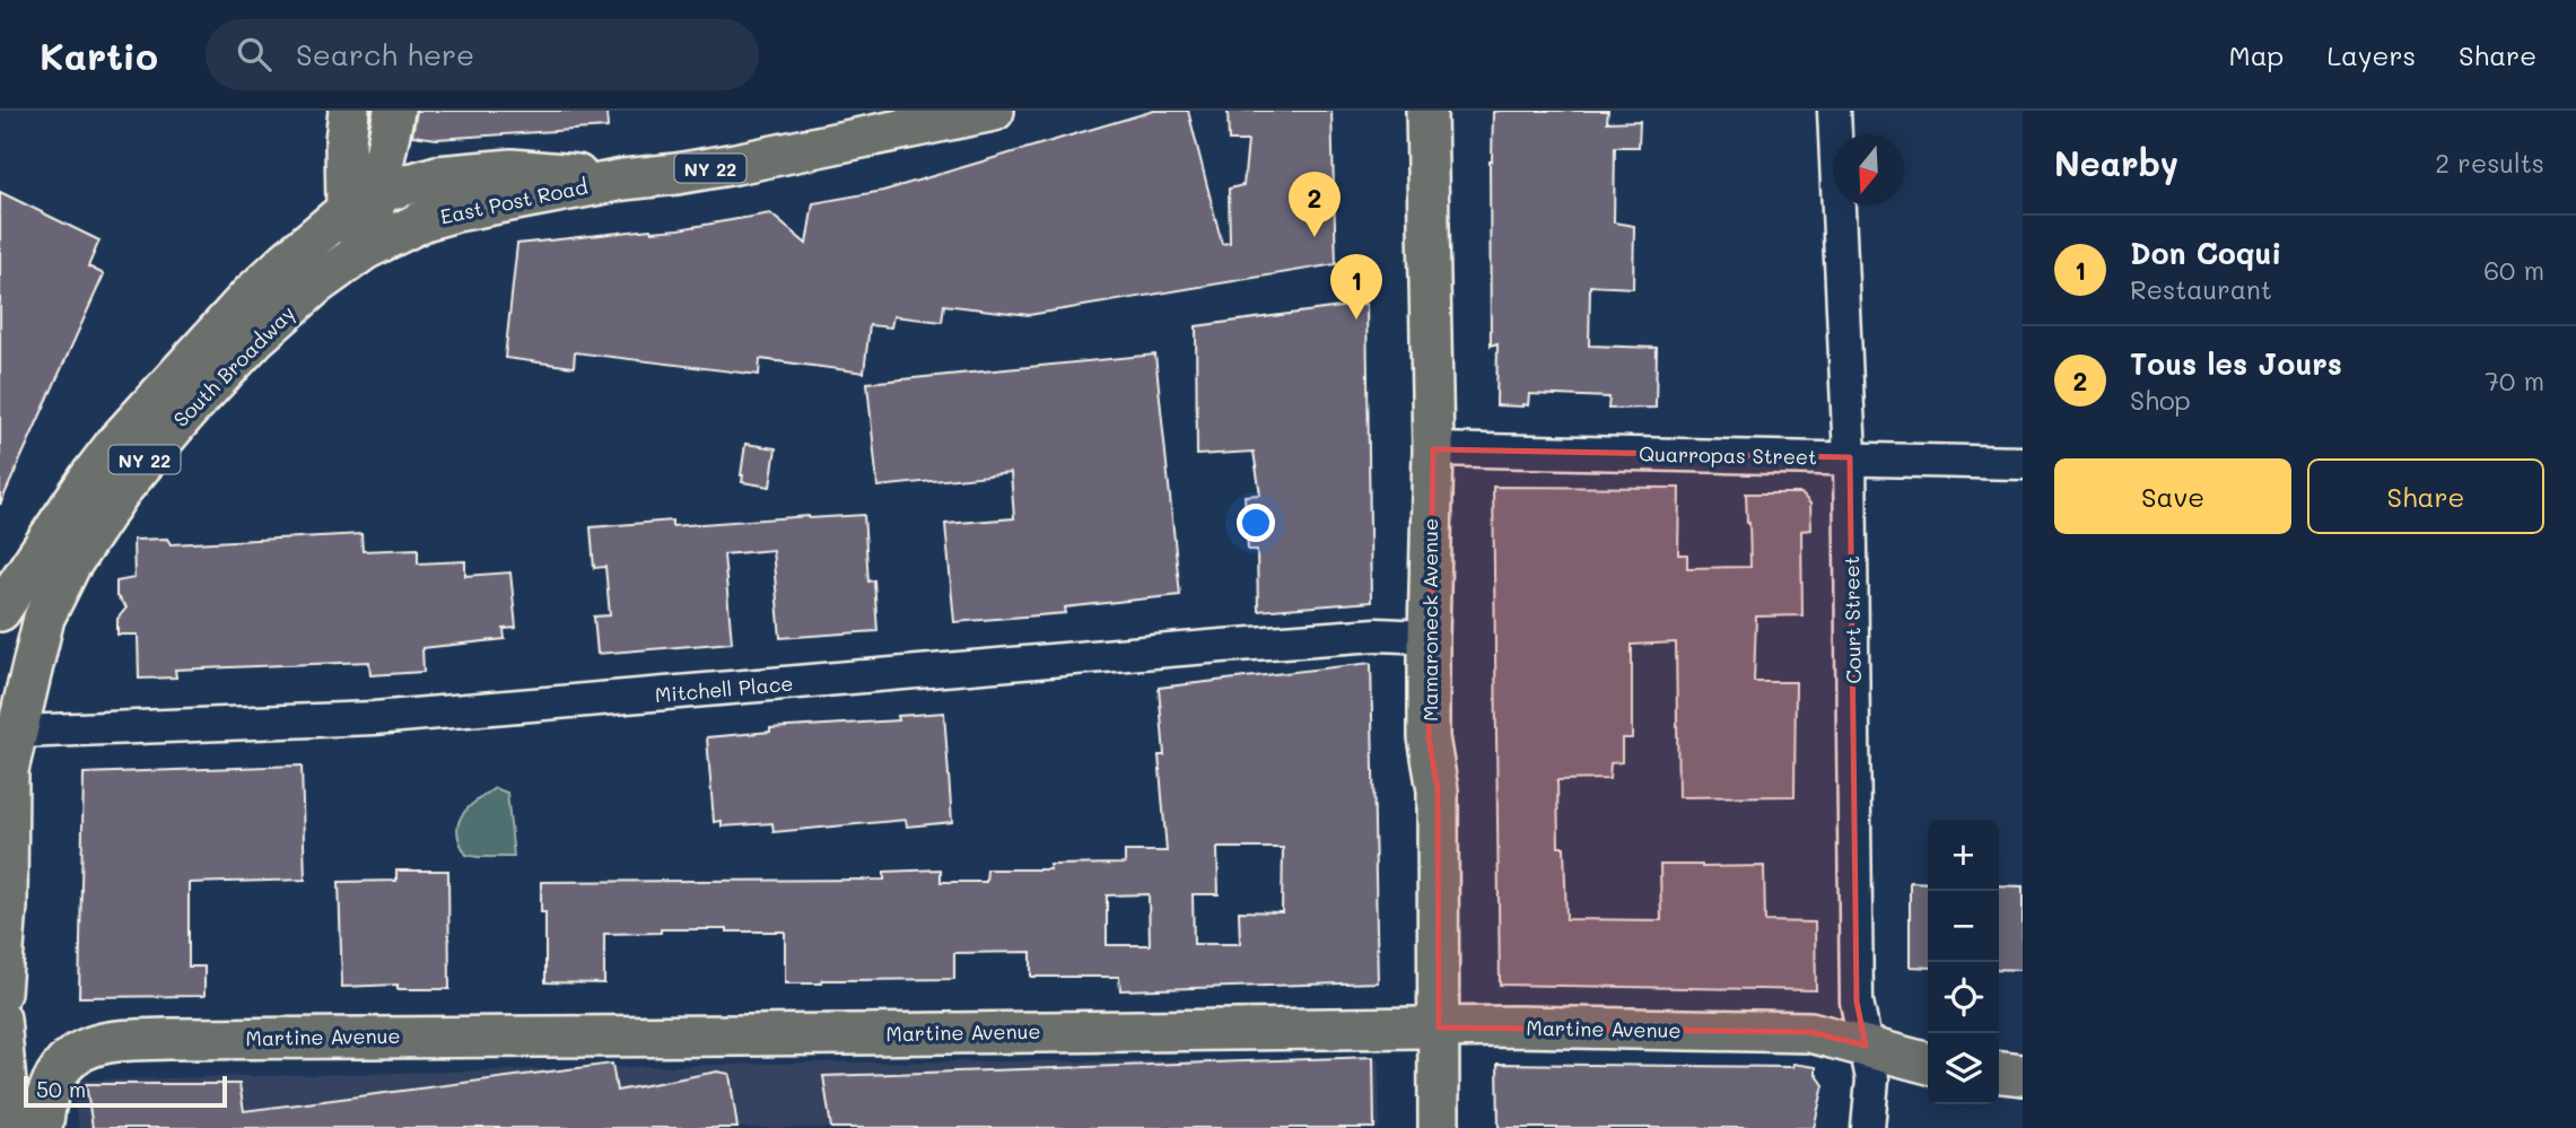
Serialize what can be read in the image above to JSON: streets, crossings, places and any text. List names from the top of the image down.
{
  "streets": {
    "main road": [
      "NY 22",
      "East Post Road",
      "South Broadway",
      "Mamaroneck Avenue",
      "Martine Avenue"
    ],
    "street": ["Quarropas Street", "Court Street", "Mitchell Place"]
  },
  "crossings": [
    ["East Post Road", "South Broadway"],
    ["South Broadway", "Mitchell Place"],
    ["Quarropas Street", "Mamaroneck Avenue"],
    ["Quarropas Street", "Court Street"],
    ["Mamaroneck Avenue", "Mitchell Place"],
    ["Mamaroneck Avenue", "Martine Avenue"],
    ["Court Street", "Martine Avenue"]
  ],
  "scale_bar": "50 m",
  "north": "bottom",
  "page": {
    "header": "Kartio",
    "search": "Search here",
    "nav": ["Map", "Layers", "Share"],
    "heading": ["Nearby", "2 results"],
    "pins": ["2", "1"],
    "list": [
      {
        "mark": "1",
        "name": "Don Coqui",
        "note": "Restaurant",
        "value": "60 m"
      },
      {
        "mark": "2",
        "name": "Tous les Jours",
        "note": "Shop",
        "value": "70 m"
      }
    ],
    "buttons": ["Save", "Share"],
    "map_buttons": ["+", "−"],
    "scale": "50 m"
  }
}
